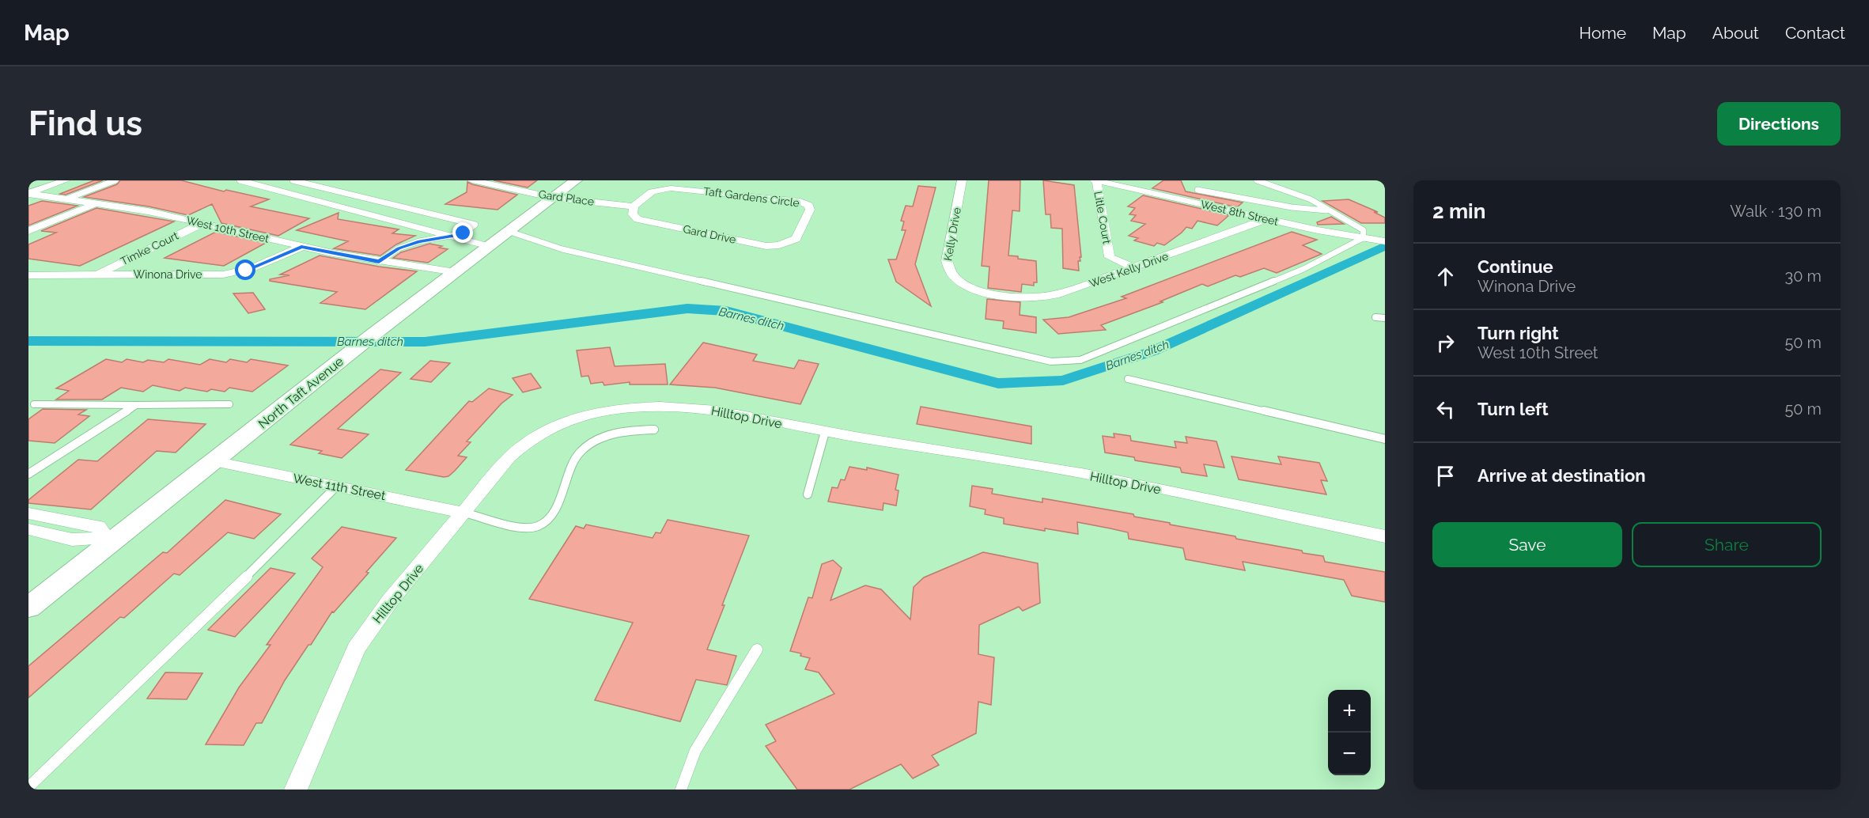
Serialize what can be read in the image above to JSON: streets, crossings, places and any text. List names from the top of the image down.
{
  "streets": {
    "main road": ["North Taft Avenue"],
    "street": [
      "Taft Gardens Circle",
      "Gard Place",
      "West 8th Street",
      "Litle Court",
      "West 10th Street",
      "Gard Drive",
      "Kelly Drive",
      "Timke Court",
      "West Kelly Drive",
      "Winona Drive",
      "Hilltop Drive",
      "West 11th Street"
    ]
  },
  "crossings": [
    ["Taft Gardens Circle", "Gard Place"],
    ["Taft Gardens Circle", "Gard Drive"],
    ["Gard Place", "Gard Drive"],
    ["Gard Place", "North Taft Avenue"],
    ["West 8th Street", "Litle Court"],
    ["West 8th Street", "West Kelly Drive"],
    ["Litle Court", "West Kelly Drive"],
    ["West 10th Street", "Timke Court"],
    ["West 10th Street", "Winona Drive"],
    ["West 10th Street", "North Taft Avenue"],
    ["Kelly Drive", "West Kelly Drive"],
    ["Timke Court", "Winona Drive"],
    ["North Taft Avenue", "West 11th Street"],
    ["Hilltop Drive", "West 11th Street"]
  ],
  "water": ["Barnes ditch"],
  "page": {
    "header": "Map",
    "nav": [
      "Home",
      "Map",
      "About",
      "Contact"
    ],
    "buttons": [
      "Directions",
      ["Save", "Share"]
    ],
    "title": "Find us",
    "heading": ["2 min", "Walk · 130 m"],
    "list": [
      ["Continue", "Winona Drive", "30 m"],
      ["Turn right", "West 10th Street", "50 m"],
      ["Turn left", "50 m"],
      "Arrive at destination"
    ],
    "map_buttons": ["+", "−"]
  }
}
